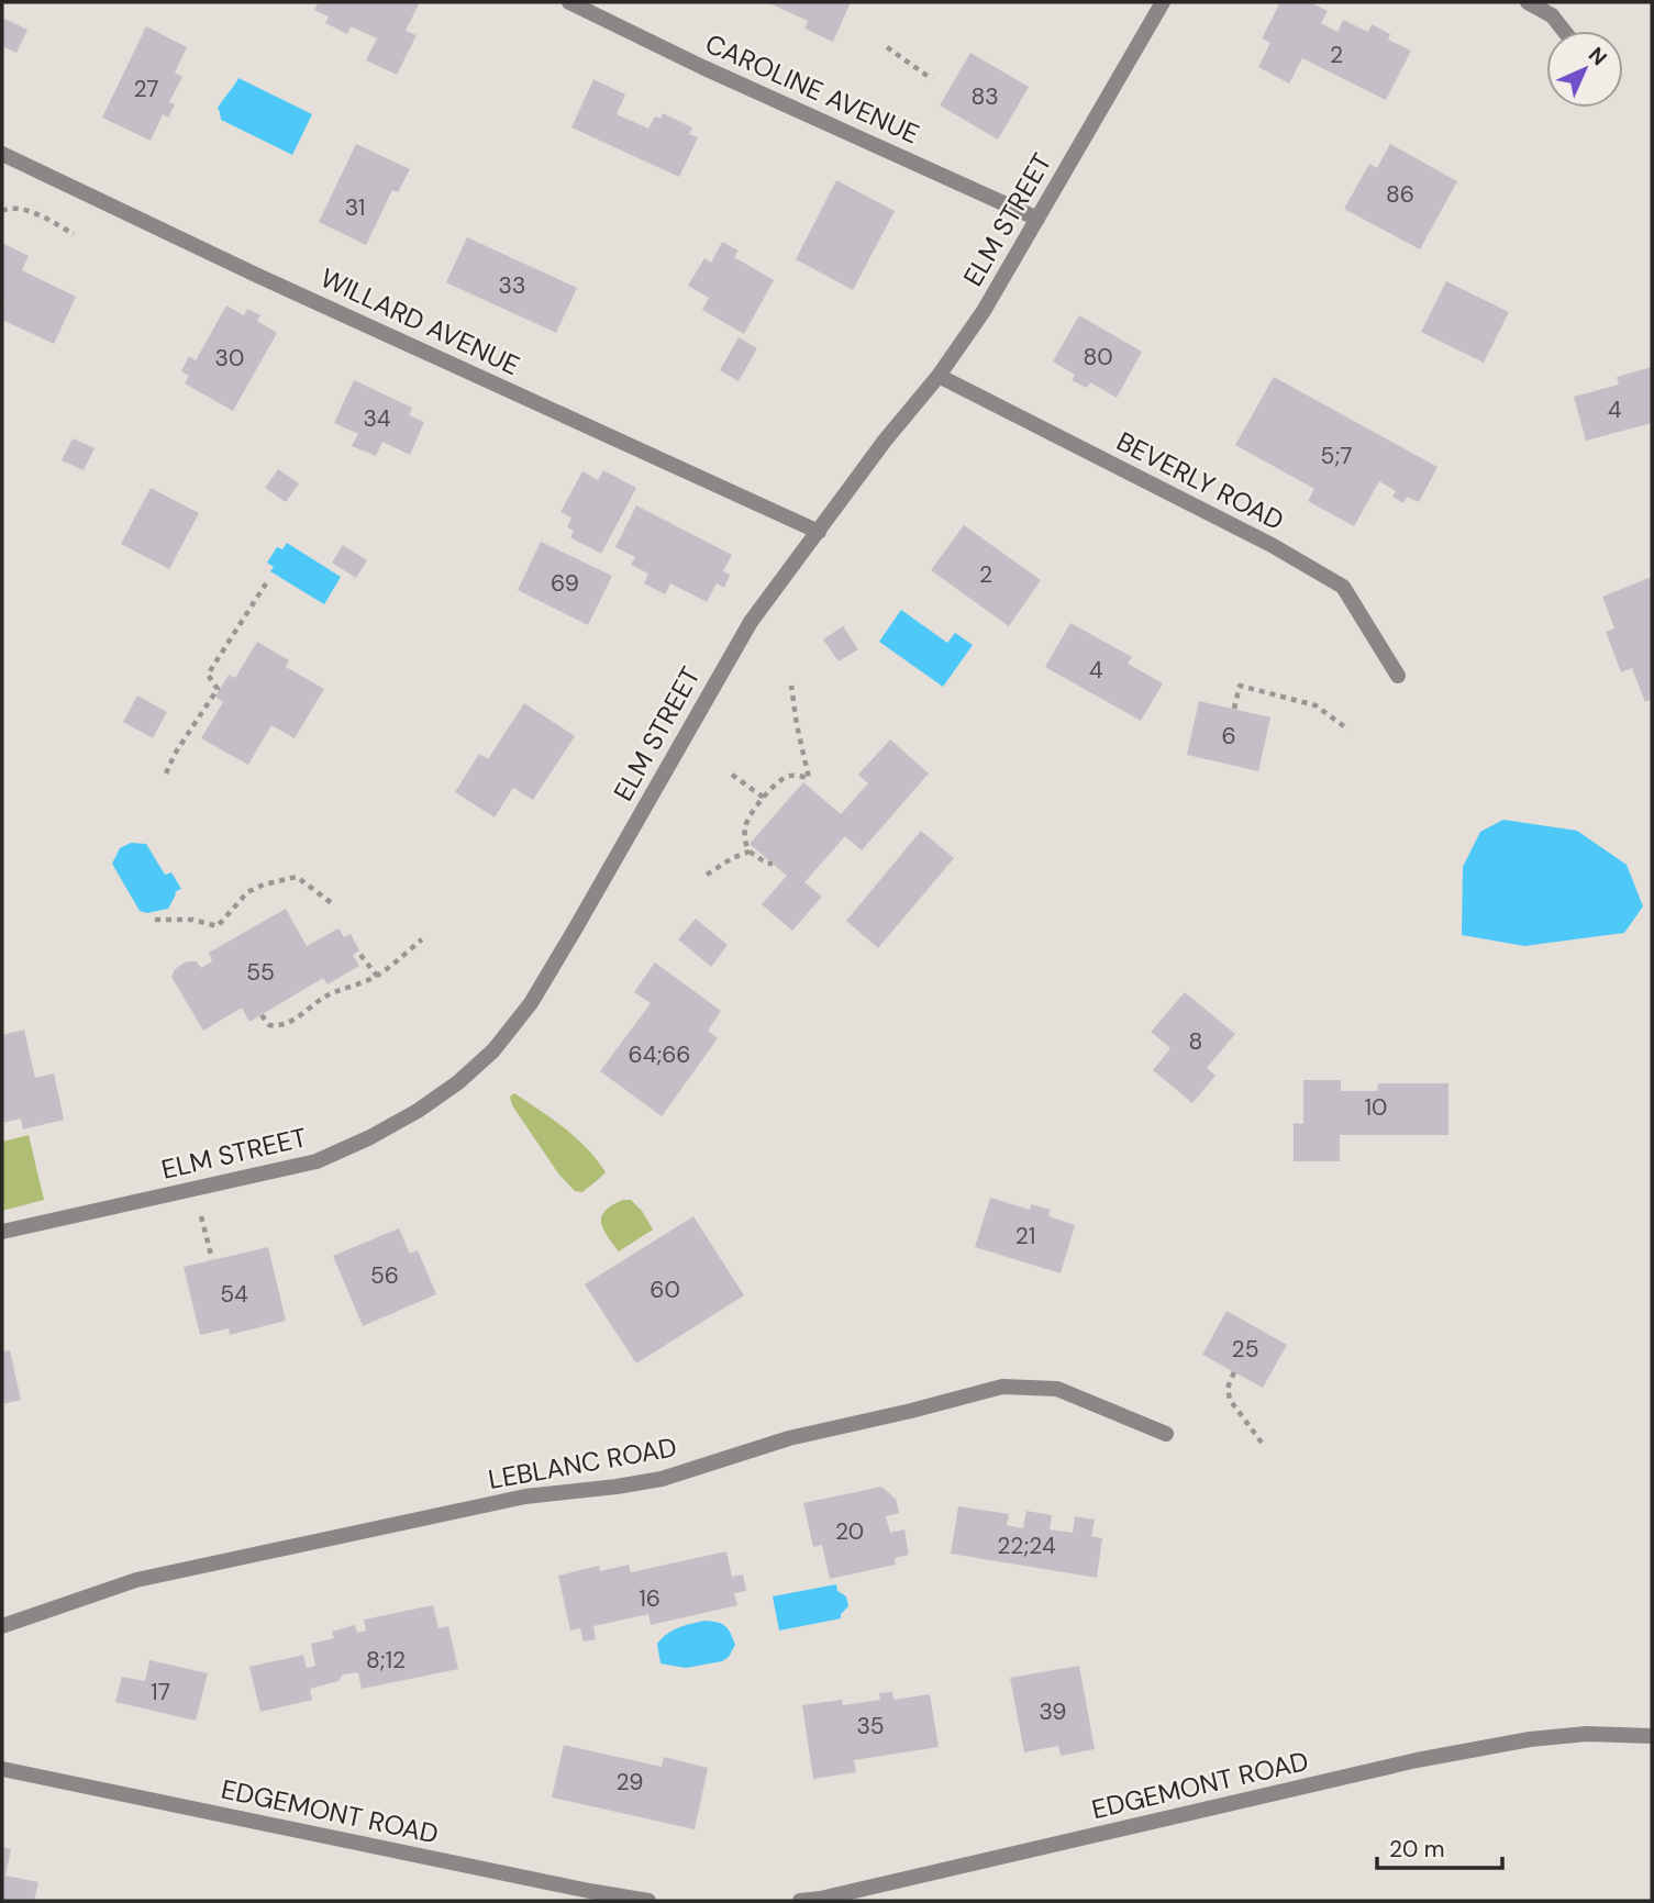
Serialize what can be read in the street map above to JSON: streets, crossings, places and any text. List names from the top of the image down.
{
  "streets": {
    "street": [
      "CAROLINE AVENUE",
      "ELM STREET",
      "WILLARD AVENUE",
      "BEVERLY ROAD",
      "LEBLANC ROAD",
      "EDGEMONT ROAD"
    ]
  },
  "crossings": [
    ["CAROLINE AVENUE", "ELM STREET"],
    ["ELM STREET", "WILLARD AVENUE"],
    ["ELM STREET", "BEVERLY ROAD"]
  ],
  "house_numbers": [
    "2",
    "27",
    "83",
    "86",
    "31",
    "33",
    "80",
    "30",
    "4",
    "34",
    "5;7",
    "2",
    "69",
    "4",
    "6",
    "55",
    "8",
    "64;66",
    "10",
    "21",
    "56",
    "60",
    "54",
    "25",
    "20",
    "22;24",
    "16",
    "8;12",
    "17",
    "39",
    "35",
    "29"
  ],
  "scale_bar": "20 m",
  "north": "top right"
}
